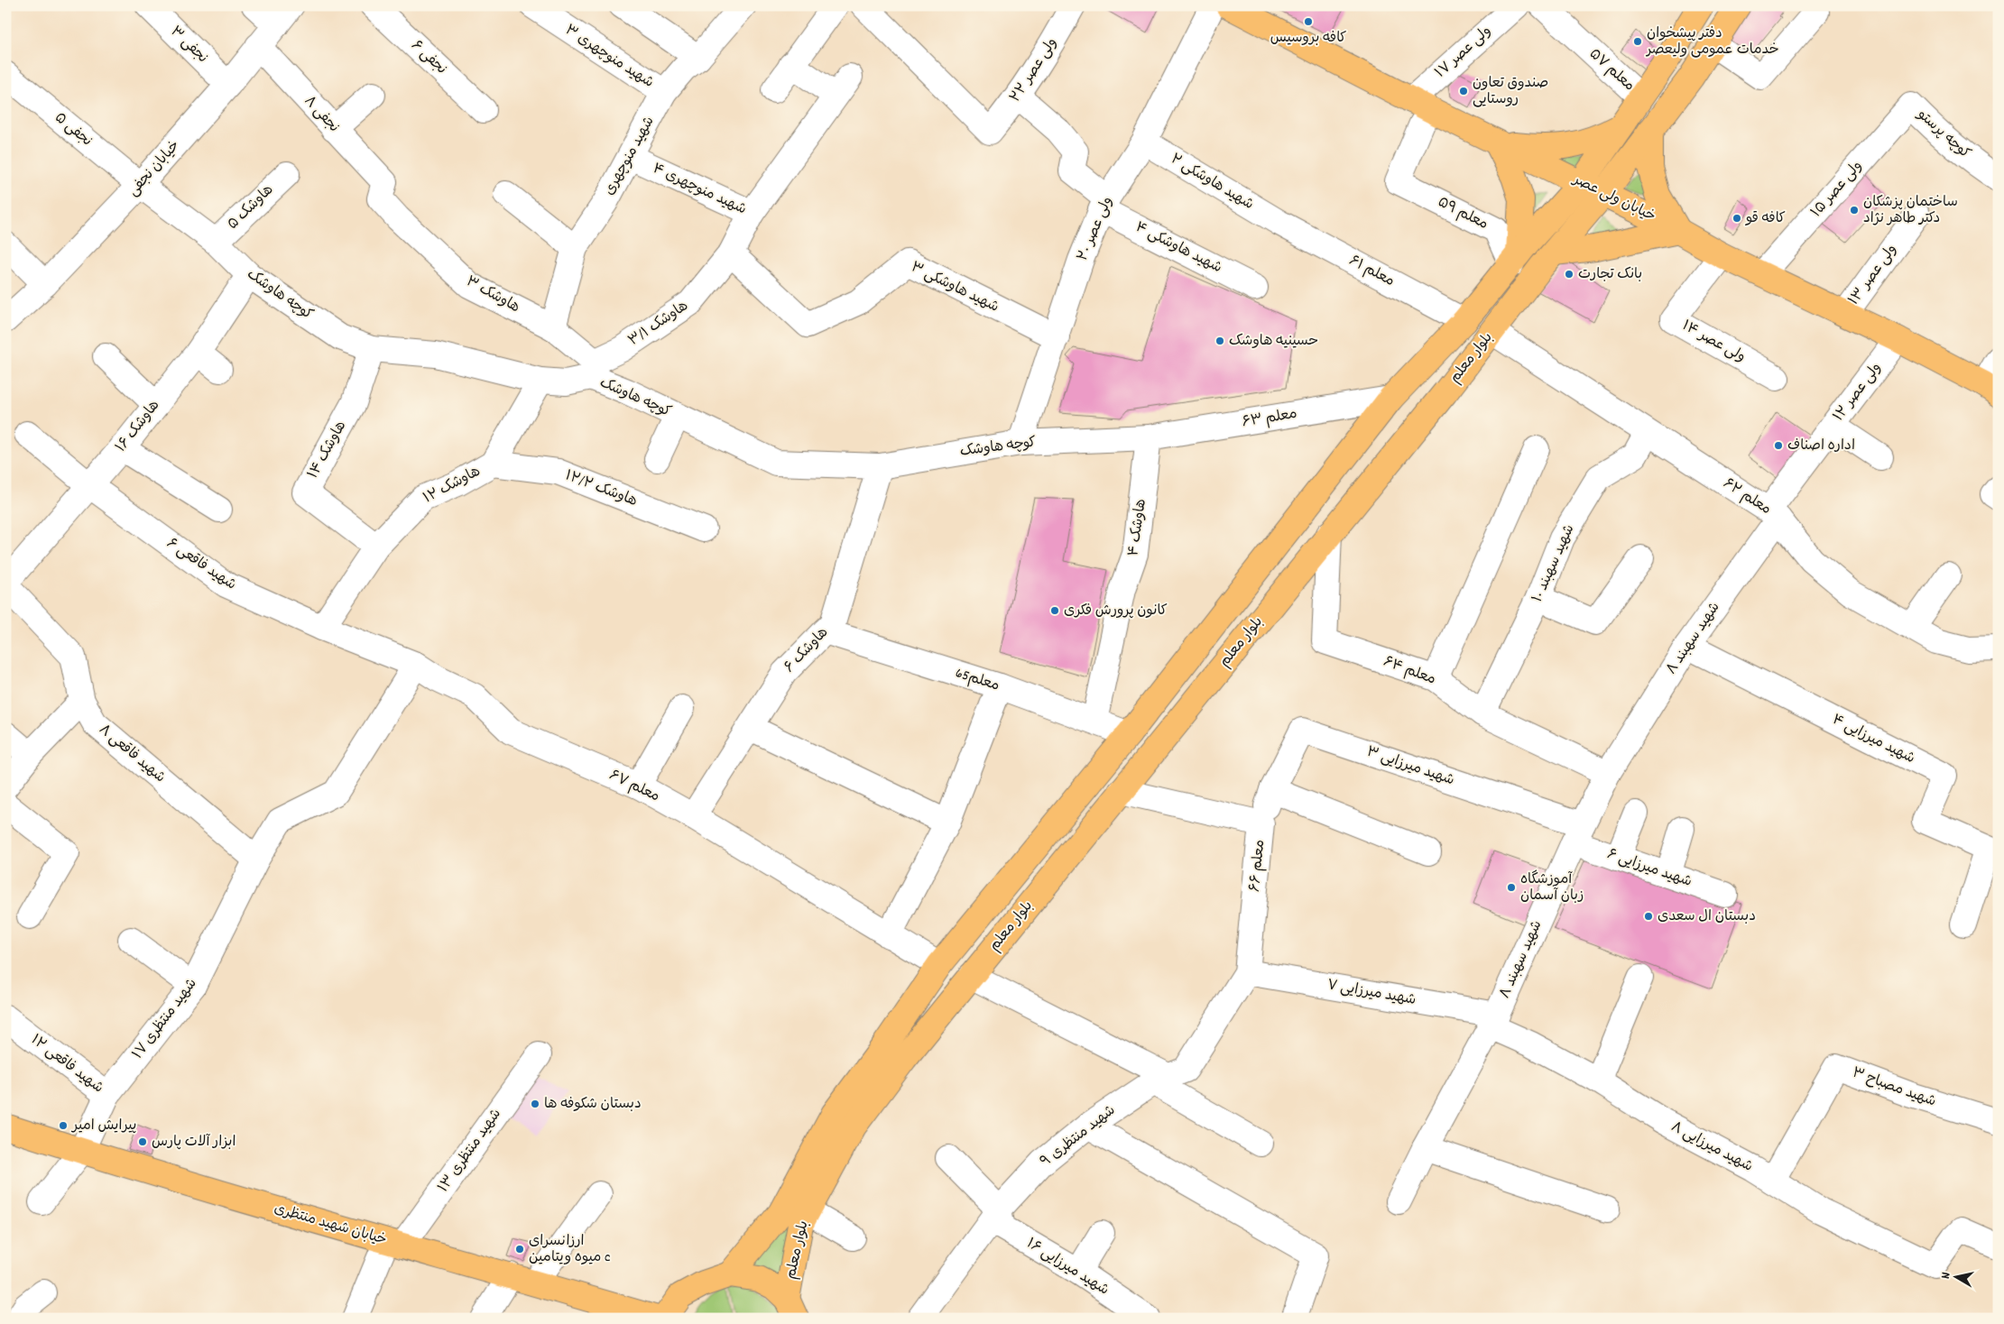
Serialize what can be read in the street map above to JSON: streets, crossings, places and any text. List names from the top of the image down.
{
  "streets": {
    "main road": ["خیابان ولی عصر", "بلوار معلم", "خیابان شهید منتظری"],
    "street": [
      "نجفی ۳",
      "ولی عصر ۱۷",
      "شهید منوچهری ۳",
      "نجفی ۶",
      "ولی عصر ۲۲",
      "معلم ۵۷",
      "نجفی ۸",
      "نجفی ۵",
      "کوچه پرستو",
      "شهید منوچهری",
      "خیابان نجفی",
      "شهید هاوشکی ۲",
      "شهید منوچهری ۴",
      "ولی عصر ۱۵",
      "هاوشک ۵",
      "معلم ۵۹",
      "ولی عصر ۲۰",
      "شهید هاوشکی ۴",
      "معلم ۶۱",
      "ولی عصر ۱۳",
      "شهید هاوشکی ۳",
      "کوچه هاوشک",
      "هاوشک ۳",
      "هاوشک ۳/۱",
      "ولی عصر ۱۴",
      "ولی عصر ۱۲",
      "معلم ۶۳",
      "هاوشک ۱۶",
      "هاوشک ۱۴",
      "هاوشک ۱۲",
      "هاوشک ۱۲/۲",
      "معلم ۶۲",
      "هاوشک ۴",
      "شهید سهبند ۱۰",
      "شهید فاقعی ۶",
      "شهید سهبند ۸",
      "هاوشک ۶",
      "معلم ۶۴",
      "معلم65",
      "شهید میرزایی ۴",
      "شهید فاقعی ۸",
      "شهید میرزایی ۳",
      "معلم ۶۷",
      "معلم ۶۶",
      "شهید میرزایی ۶",
      "شهید میرزایی ۷",
      "شهید منتظری ۱۷",
      "شهید فاقعی ۱۲",
      "شهید مصباح ۳",
      "شهید منتظری ۹",
      "شهید میرزایی ۸",
      "شهید منتظری ۱۳",
      "شهید میرزایی ۱۶"
    ]
  },
  "crossings": [
    ["نجفی ۳", "خیابان نجفی"],
    ["ولی عصر ۱۷", "خیابان ولی عصر"],
    ["ولی عصر ۱۷", "معلم ۵۹"],
    ["شهید منوچهری ۳", "شهید منوچهری"],
    ["ولی عصر ۲۲", "شهید هاوشکی ۴"],
    ["معلم ۵۷", "بلوار معلم"],
    ["نجفی ۸", "خیابان نجفی"],
    ["نجفی ۸", "هاوشک ۳"],
    ["نجفی ۵", "خیابان نجفی"],
    ["نجفی ۵", "کوچه هاوشک"],
    ["کوچه پرستو", "ولی عصر ۱۵"],
    ["شهید منوچهری", "شهید منوچهری ۴"],
    ["شهید منوچهری", "هاوشک ۳"],
    ["خیابان نجفی", "کوچه هاوشک"],
    ["شهید هاوشکی ۲", "ولی عصر ۲۰"],
    ["شهید هاوشکی ۲", "معلم ۶۱"],
    ["شهید منوچهری ۴", "شهید هاوشکی ۳"],
    ["شهید منوچهری ۴", "هاوشک ۳/۱"],
    ["ولی عصر ۱۵", "خیابان ولی عصر"],
    ["خیابان ولی عصر", "ولی عصر ۱۳"],
    ["خیابان ولی عصر", "ولی عصر ۱۴"],
    ["خیابان ولی عصر", "بلوار معلم"],
    ["خیابان ولی عصر", "ولی عصر ۱۲"],
    ["هاوشک ۵", "کوچه هاوشک"],
    ["معلم ۵۹", "بلوار معلم"],
    ["ولی عصر ۲۰", "شهید هاوشکی ۴"],
    ["ولی عصر ۲۰", "شهید هاوشکی ۳"],
    ["ولی عصر ۲۰", "کوچه هاوشک"],
    ["معلم ۶۱", "بلوار معلم"],
    ["شهید هاوشکی ۳", "هاوشک ۳/۱"],
    ["کوچه هاوشک", "هاوشک ۳"],
    ["کوچه هاوشک", "هاوشک ۳/۱"],
    ["کوچه هاوشک", "معلم ۶۳"],
    ["کوچه هاوشک", "هاوشک ۱۶"],
    ["کوچه هاوشک", "هاوشک ۱۴"],
    ["کوچه هاوشک", "هاوشک ۱۲"],
    ["کوچه هاوشک", "هاوشک ۴"],
    ["کوچه هاوشک", "هاوشک ۶"],
    ["هاوشک ۳", "هاوشک ۳/۱"],
    ["بلوار معلم", "معلم ۶۳"],
    ["بلوار معلم", "معلم ۶۲"],
    ["بلوار معلم", "معلم ۶۴"],
    ["بلوار معلم", "معلم65"],
    ["بلوار معلم", "معلم ۶۷"],
    ["بلوار معلم", "معلم ۶۶"],
    ["ولی عصر ۱۲", "معلم ۶۲"],
    ["ولی عصر ۱۲", "شهید سهبند ۸"],
    ["معلم ۶۳", "هاوشک ۴"],
    ["هاوشک ۱۶", "شهید فاقعی ۶"],
    ["هاوشک ۱۶", "شهید فاقعی ۸"],
    ["هاوشک ۱۴", "هاوشک ۱۲"],
    ["هاوشک ۱۲", "هاوشک ۱۲/۲"],
    ["هاوشک ۱۲", "شهید فاقعی ۶"],
    ["هاوشک ۱۲", "معلم ۶۷"],
    ["معلم ۶۲", "شهید سهبند ۱۰"],
    ["معلم ۶۲", "شهید سهبند ۸"],
    ["هاوشک ۴", "معلم65"],
    ["شهید سهبند ۱۰", "معلم ۶۴"],
    ["شهید فاقعی ۶", "معلم ۶۷"],
    ["شهید سهبند ۸", "معلم ۶۴"],
    ["شهید سهبند ۸", "شهید میرزایی ۴"],
    ["شهید سهبند ۸", "شهید میرزایی ۳"],
    ["شهید سهبند ۸", "شهید میرزایی ۶"],
    ["شهید سهبند ۸", "شهید میرزایی ۷"],
    ["شهید سهبند ۸", "شهید میرزایی ۸"],
    ["هاوشک ۶", "معلم65"],
    ["هاوشک ۶", "معلم ۶۷"],
    ["شهید فاقعی ۸", "شهید منتظری ۱۷"],
    ["شهید میرزایی ۳", "شهید میرزایی ۶"],
    ["معلم ۶۷", "شهید منتظری ۱۷"],
    ["معلم ۶۶", "شهید میرزایی ۷"],
    ["معلم ۶۶", "شهید منتظری ۹"],
    ["شهید میرزایی ۷", "شهید منتظری ۹"],
    ["شهید میرزایی ۷", "شهید میرزایی ۸"],
    ["شهید منتظری ۱۷", "شهید فاقعی ۱۲"],
    ["شهید منتظری ۱۷", "خیابان شهید منتظری"],
    ["شهید مصباح ۳", "شهید میرزایی ۸"],
    ["شهید منتظری ۹", "شهید میرزایی ۱۶"],
    ["شهید منتظری ۱۳", "خیابان شهید منتظری"]
  ],
  "places": [
    "کافه بروسیس",
    "دفتر پیشخوان خدمات عمومی ولیعصر",
    "صندوق تعاون روستایی",
    "ساختمان پزشکان دکتر طاهر نژاد",
    "کافه قو",
    "بانک تجارت",
    "حسینیه هاوشک",
    "اداره اصناف",
    "کانون پرورش فکری",
    "آموزشگاه زبان آسمان",
    "دبستان ال سعدی",
    "دبستان شکوفه ها",
    "پیرایش امیر",
    "ابزار آلات پارس",
    "ارزانسرای میوه ویتامین c"
  ],
  "north": "left"
}
